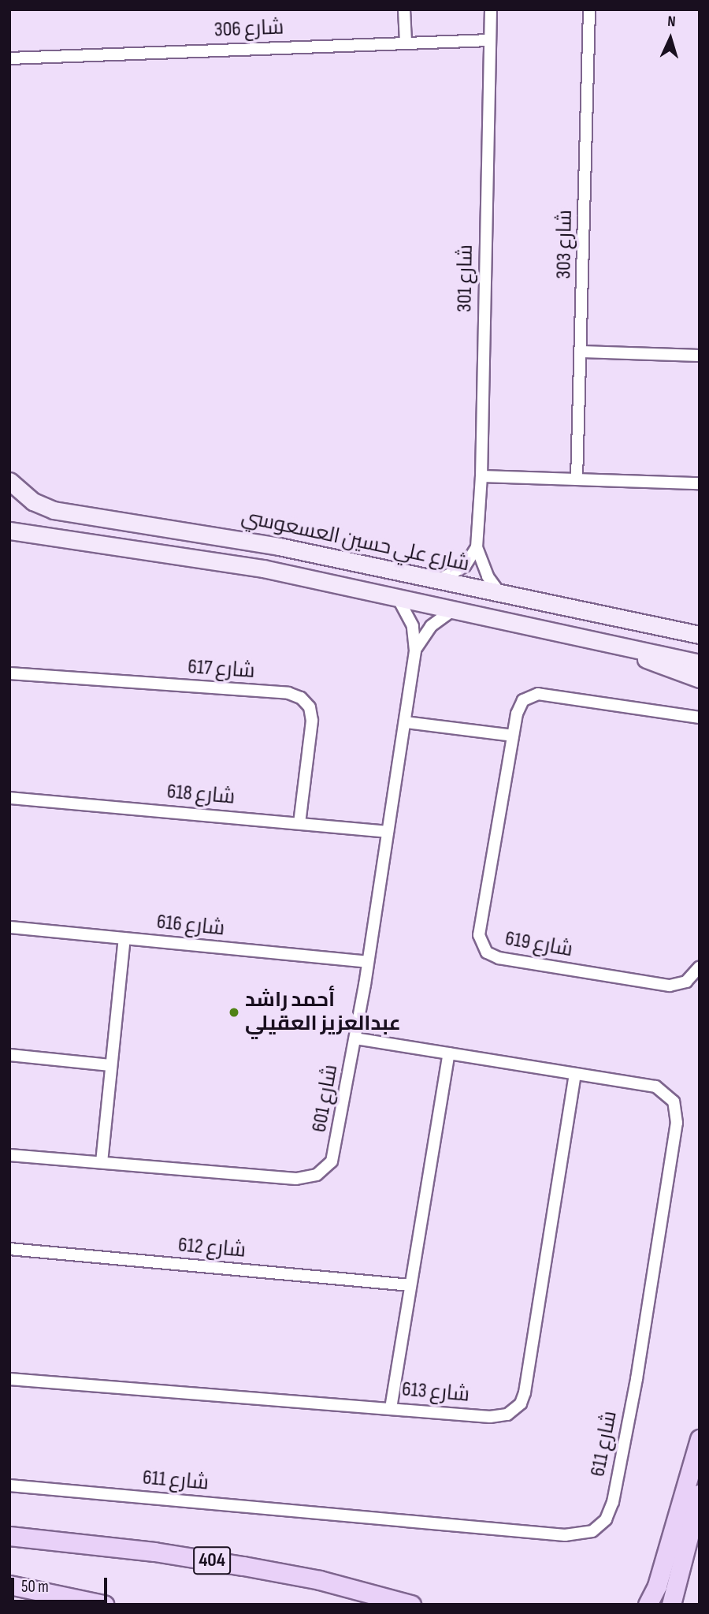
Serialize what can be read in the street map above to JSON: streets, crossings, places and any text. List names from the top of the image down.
{
  "streets": {
    "main road": ["404"],
    "street": [
      "شارع 306",
      "شارع 303",
      "شارع 301",
      "شارع علي حسين العسعوسي",
      "شارع 617",
      "شارع 618",
      "شارع 616",
      "شارع 619",
      "شارع 601",
      "شارع 612",
      "شارع 613",
      "شارع 611"
    ]
  },
  "crossings": [
    ["شارع 306", "شارع 301"],
    ["شارع 301", "شارع علي حسين العسعوسي"],
    ["شارع 617", "شارع 618"],
    ["شارع 618", "شارع 601"],
    ["شارع 616", "شارع 601"],
    ["شارع 601", "شارع 611"],
    ["شارع 613", "شارع 611"]
  ],
  "places": ["أحمد راشد عبدالعزيز العقيلي"],
  "scale_bar": "50 m",
  "north": "top"
}
